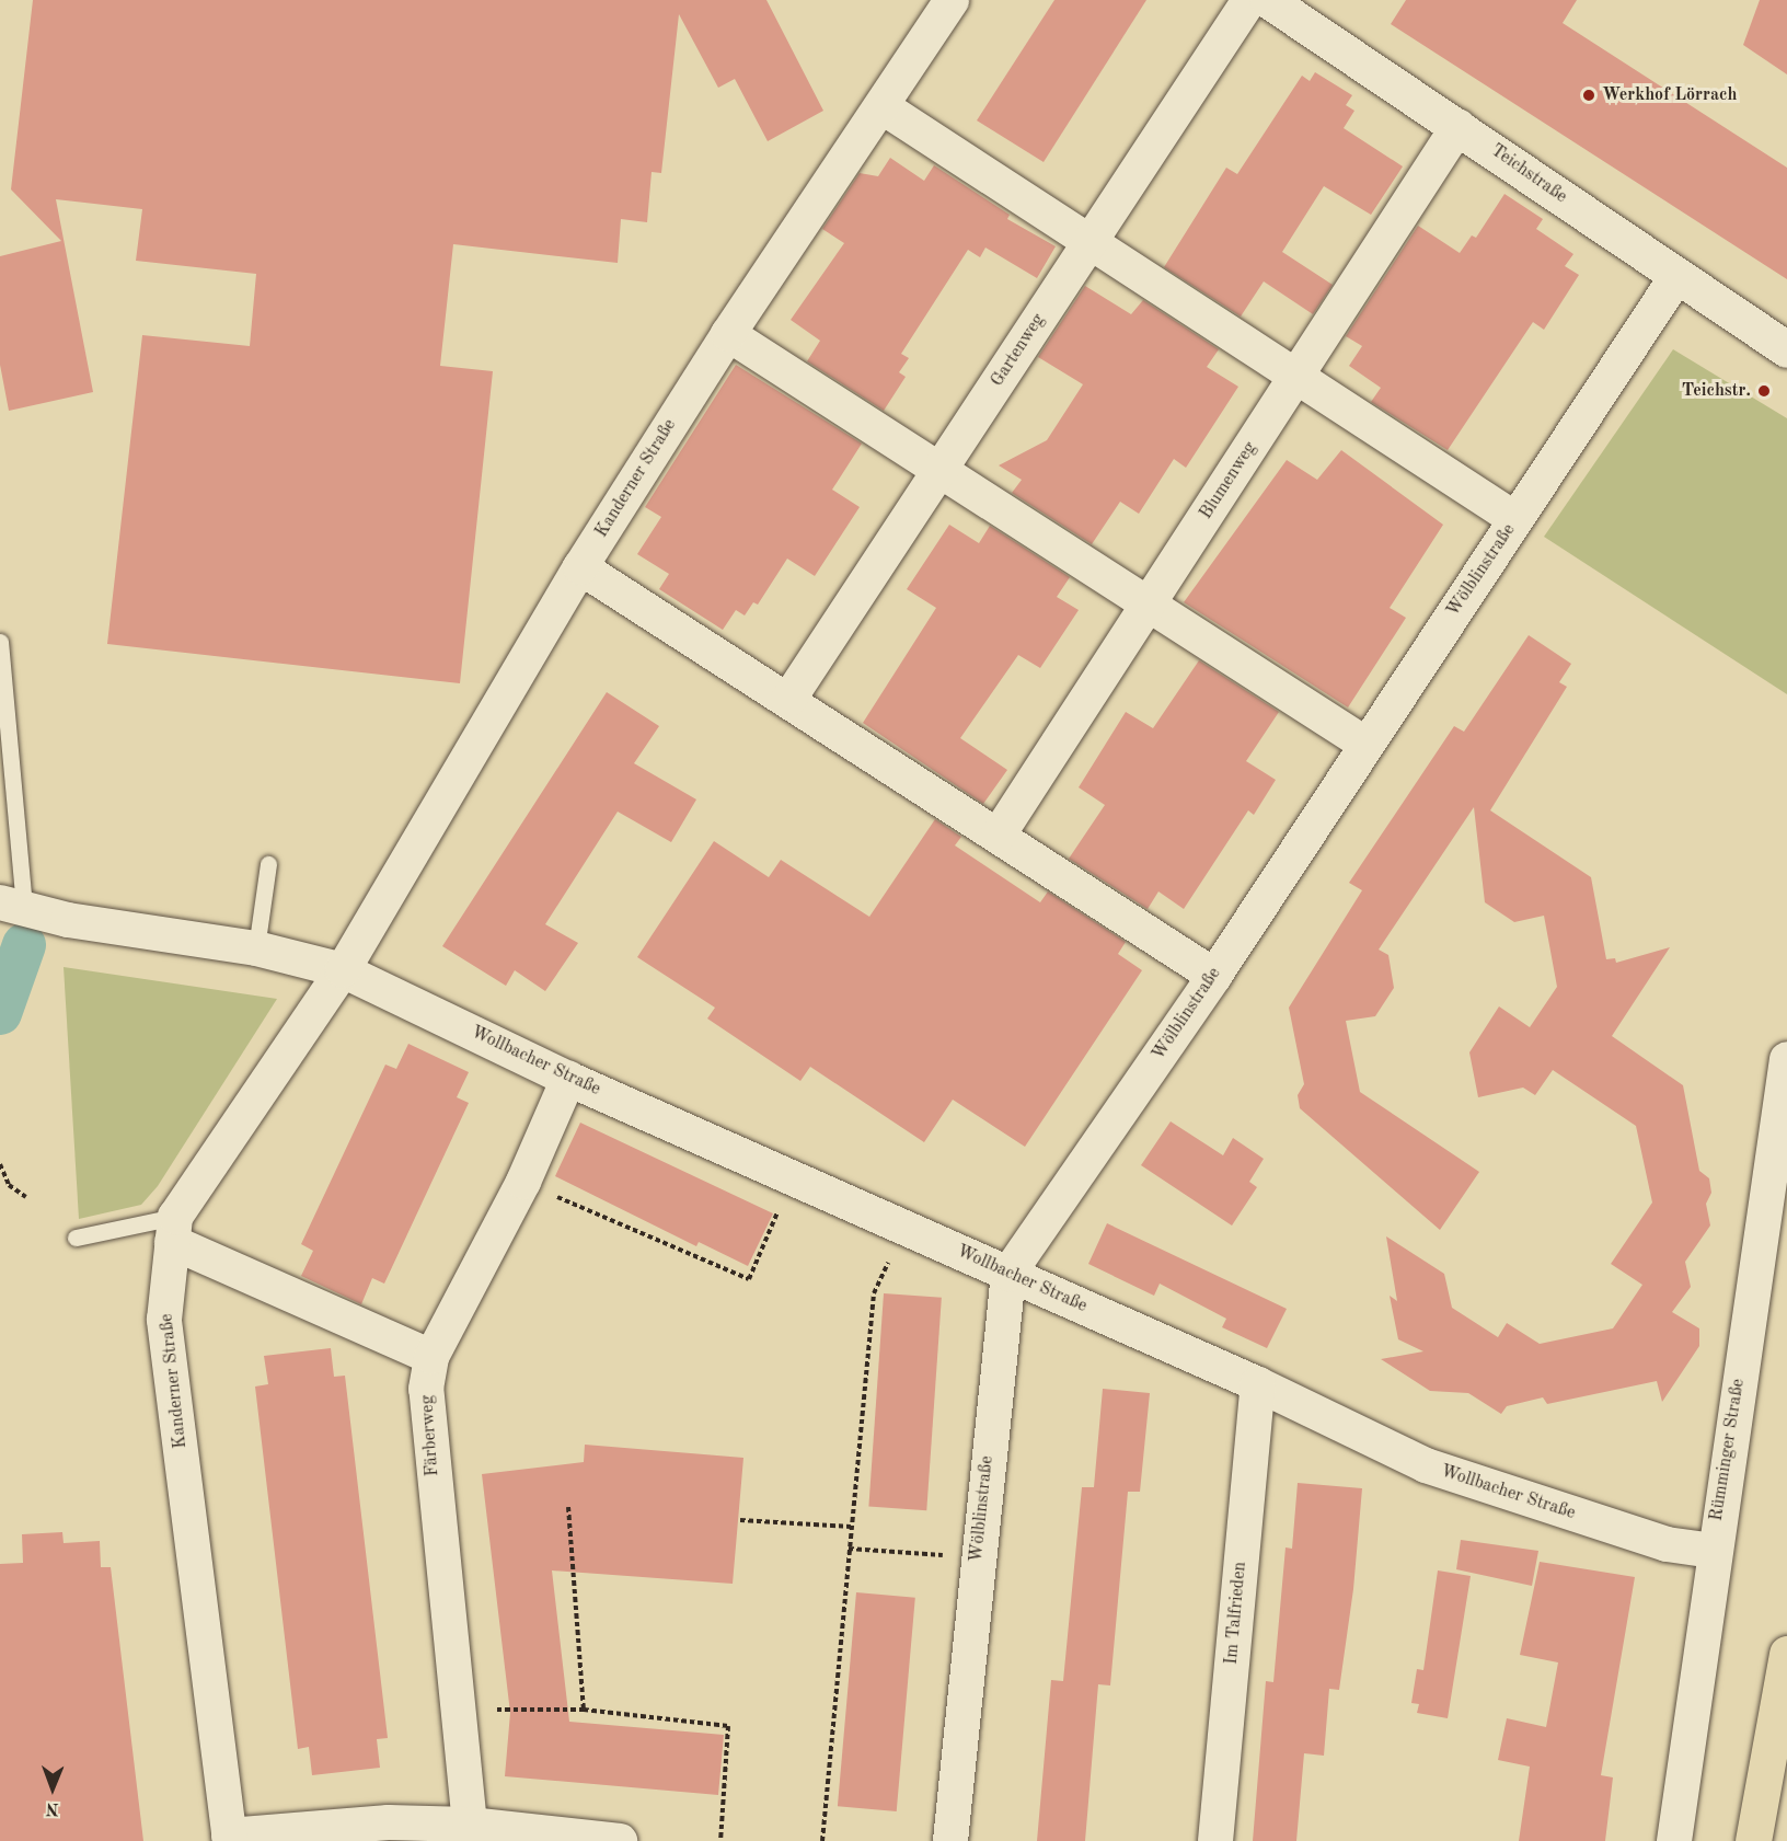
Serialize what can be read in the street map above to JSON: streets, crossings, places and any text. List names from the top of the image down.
{
  "streets": {
    "street": [
      "Teichstraße",
      "Gartenweg",
      "Kanderner Straße",
      "Blumenweg",
      "Wölblinstraße",
      "Wollbacher Straße",
      "Färberweg",
      "Rümminger Straße",
      "Im Talfrieden"
    ]
  },
  "crossings": [
    ["Teichstraße", "Blumenweg"],
    ["Teichstraße", "Wölblinstraße"],
    ["Kanderner Straße", "Wollbacher Straße"],
    ["Wölblinstraße", "Wollbacher Straße"],
    ["Wollbacher Straße", "Färberweg"],
    ["Wollbacher Straße", "Rümminger Straße"],
    ["Wollbacher Straße", "Im Talfrieden"]
  ],
  "places": ["Werkhof Lörrach", "Teichstr."],
  "north": "bottom"
}
